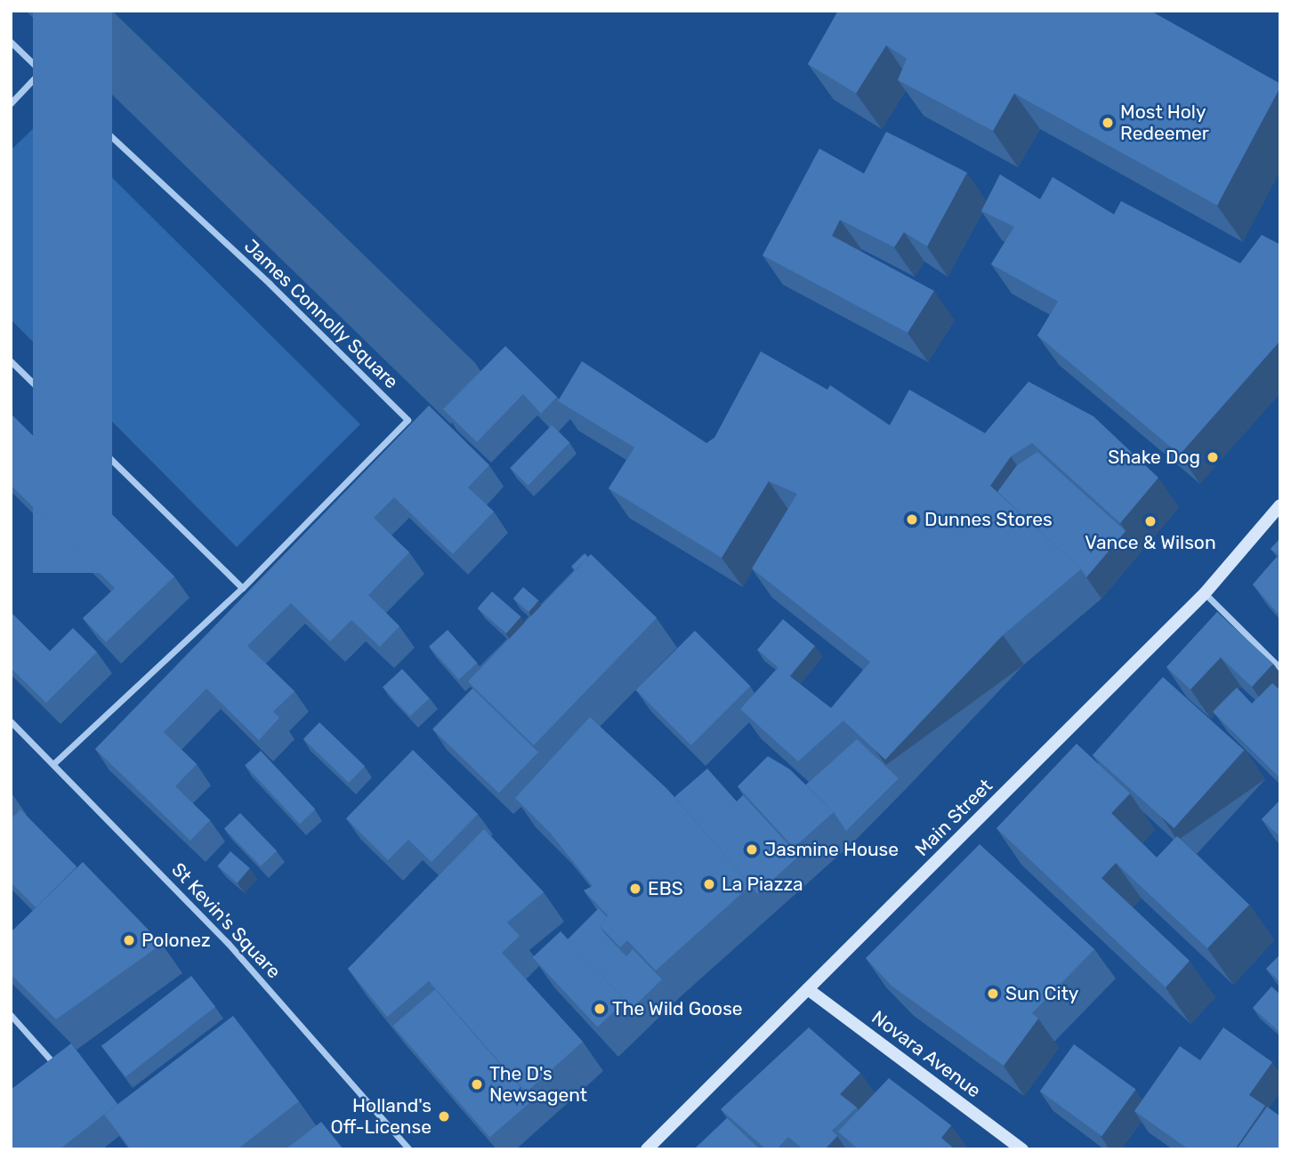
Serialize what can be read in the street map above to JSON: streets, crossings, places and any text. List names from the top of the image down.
{
  "streets": {
    "main road": ["Main Street", "Novara Avenue"],
    "street": ["James Connolly Square", "St Kevin's Square"]
  },
  "crossings": [
    ["James Connolly Square", "St Kevin's Square"],
    ["Main Street", "Novara Avenue"]
  ],
  "places": [
    "Most Holy Redeemer",
    "Shake Dog",
    "Dunnes Stores",
    "Vance & Wilson",
    "Jasmine House",
    "La Piazza",
    "EBS",
    "Polonez",
    "Sun City",
    "The Wild Goose",
    "The D's Newsagent",
    "Holland's Off-License"
  ]
}
